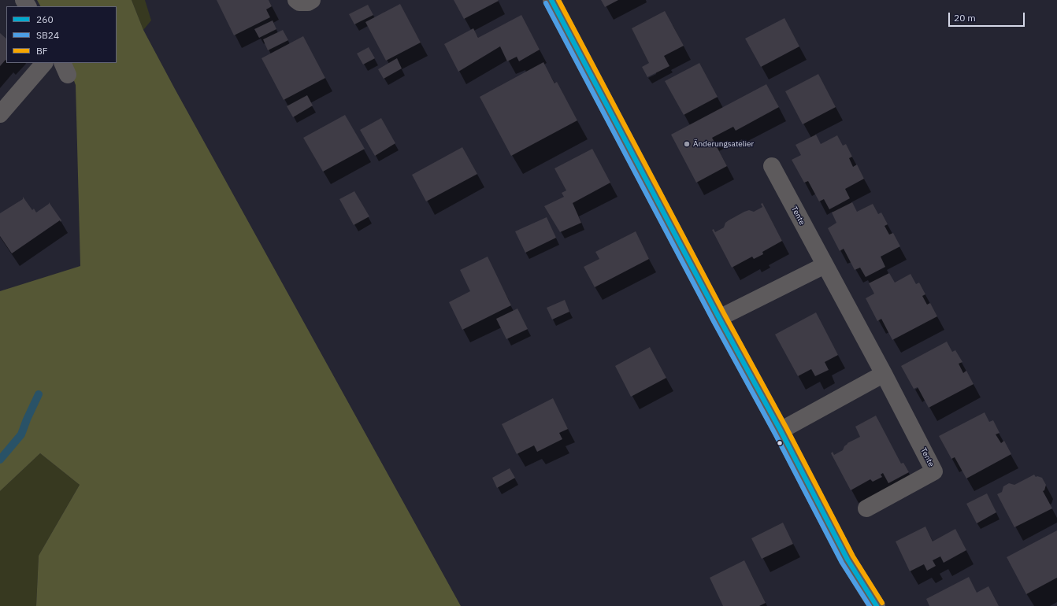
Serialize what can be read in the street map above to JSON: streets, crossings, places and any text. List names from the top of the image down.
{
  "streets": {
    "street": ["Tente"]
  },
  "places": ["Änderungsatelier"],
  "lines": ["transit line 260", "transit line BF", "transit line SB24"],
  "legend": ["260", "SB24", "BF"],
  "scale_bar": "20 m"
}
